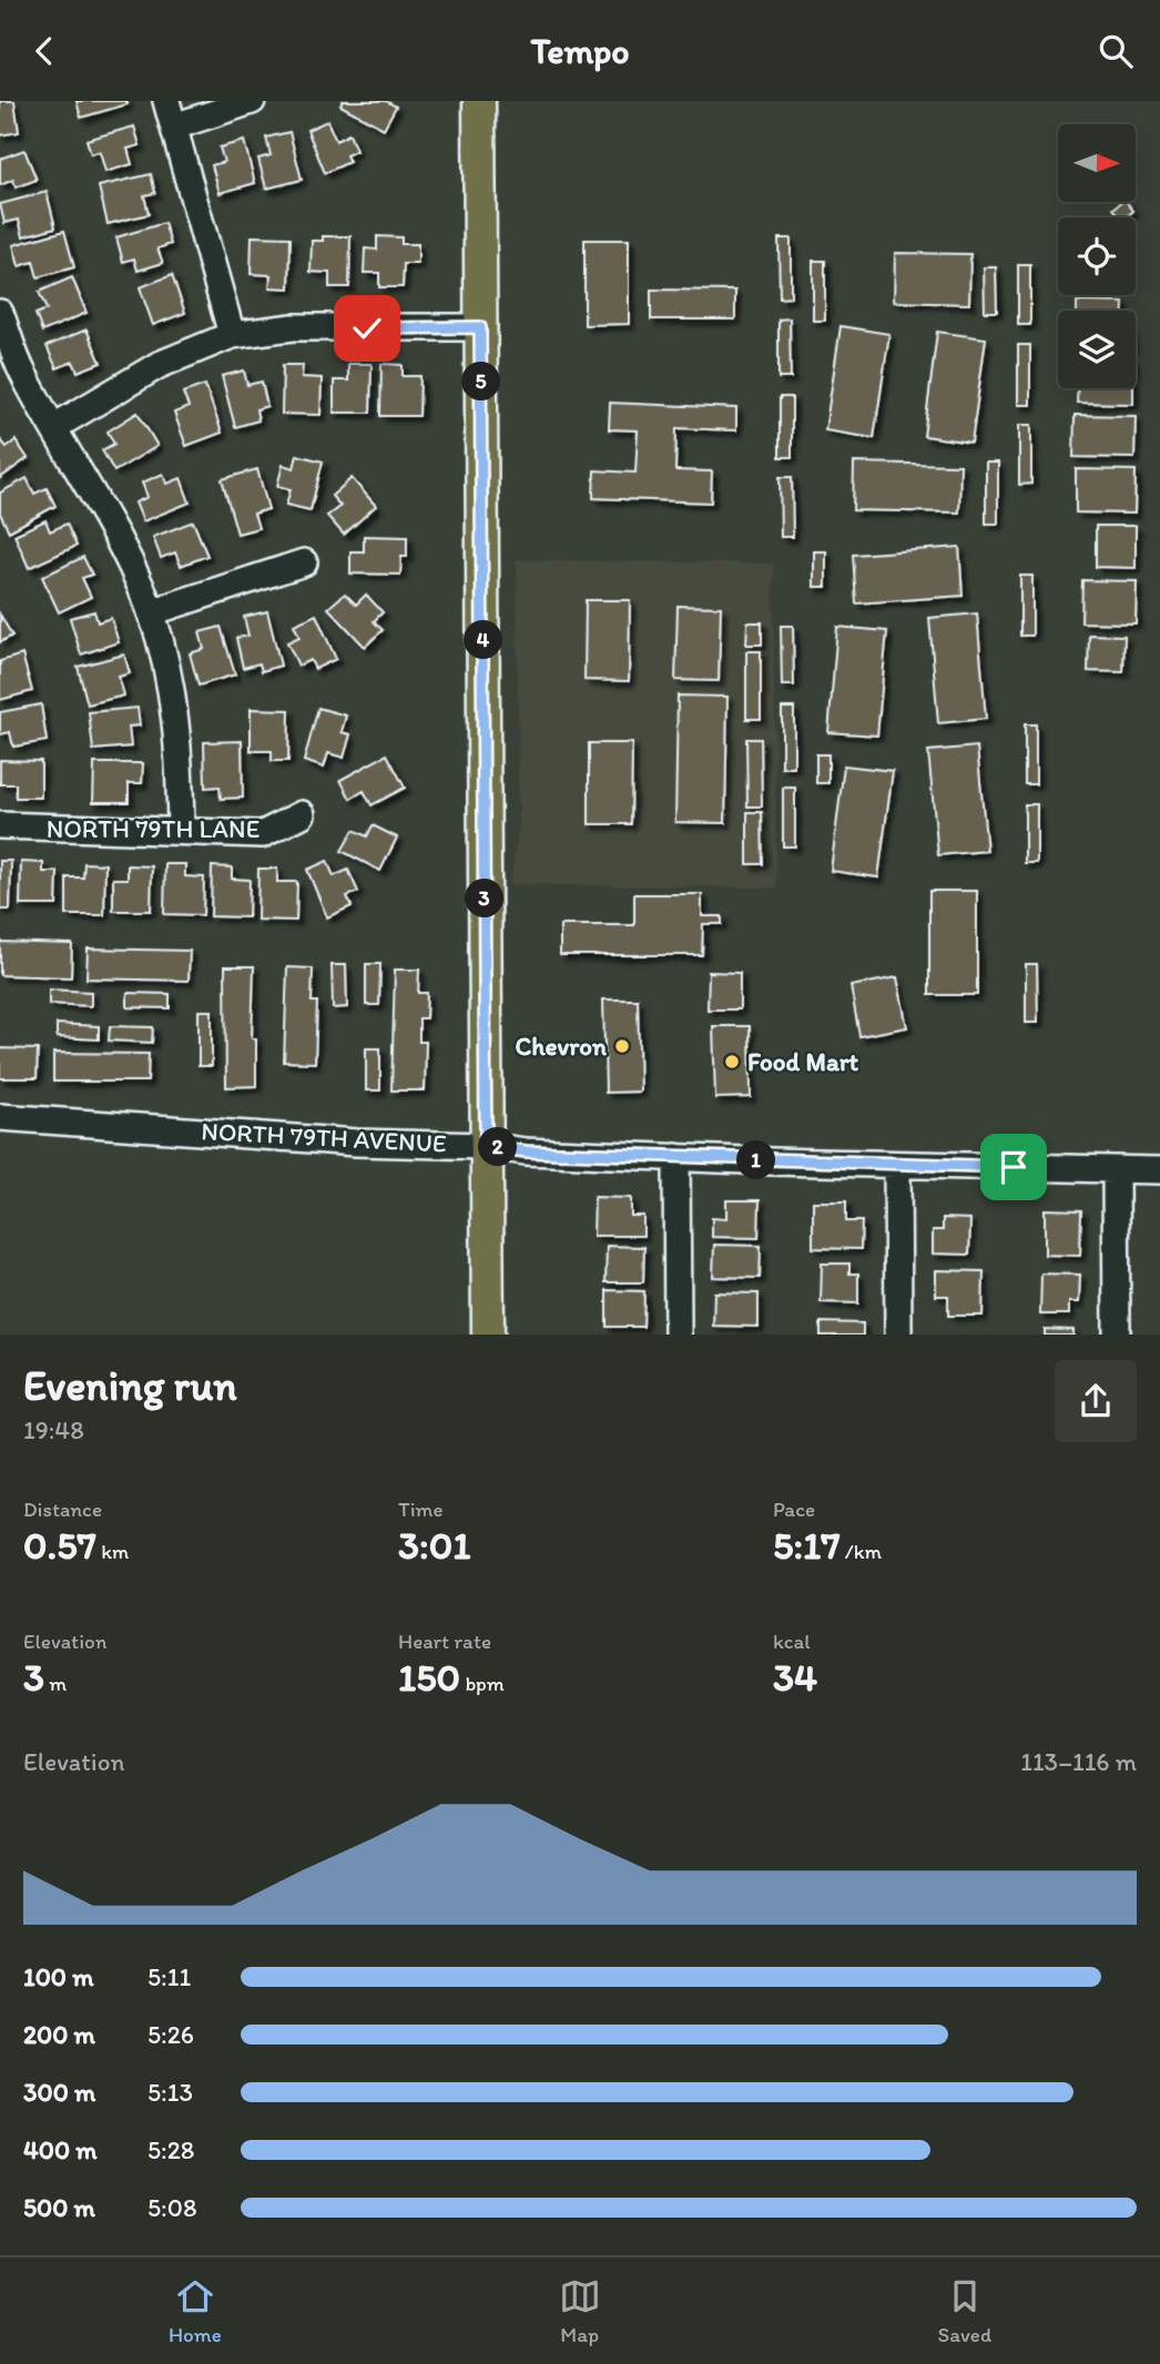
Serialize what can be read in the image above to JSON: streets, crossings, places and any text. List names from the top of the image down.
{
  "streets": {
    "street": ["NORTH 79TH LANE", "NORTH 79TH AVENUE"]
  },
  "places": ["Chevron", "Food Mart"],
  "north": "right",
  "page": {
    "header": "Tempo",
    "pins": [
      "5",
      "4",
      "3",
      "2",
      "1"
    ],
    "heading": ["Evening run", "19:48"],
    "stats": [
      ["Distance", "0.57 km"],
      ["Time", "3:01"],
      ["Pace", "5:17 /km"],
      ["Elevation", "3 m"],
      ["Heart rate", "150 bpm"],
      ["kcal", "34"]
    ],
    "chart": ["Elevation", "113–116 m"],
    "list": [
      {
        "name": "100 m",
        "note": "5:11"
      },
      {
        "name": "200 m",
        "note": "5:26"
      },
      {
        "name": "300 m",
        "note": "5:13"
      },
      {
        "name": "400 m",
        "note": "5:28"
      },
      {
        "name": "500 m",
        "note": "5:08"
      }
    ],
    "tabs": ["Home", "Map", "Saved"]
  }
}
